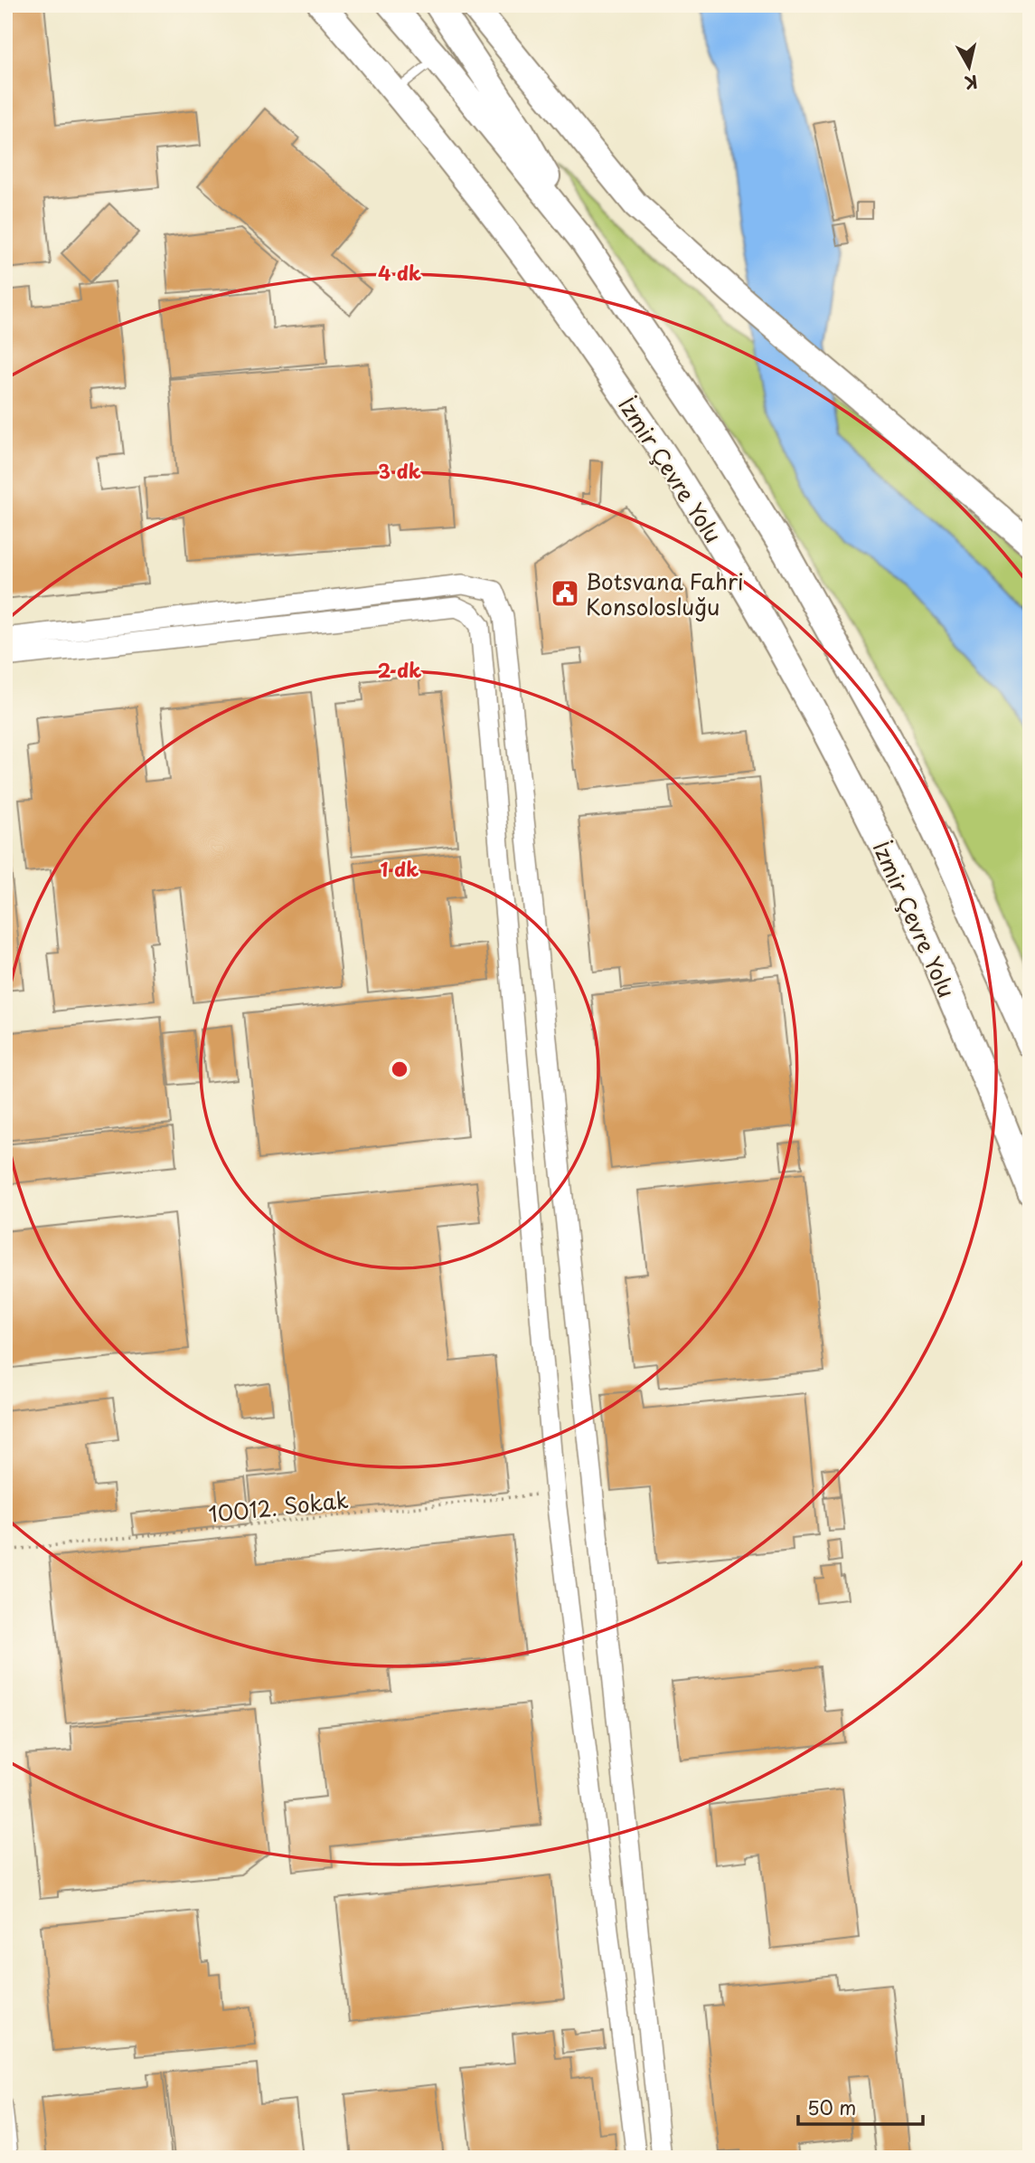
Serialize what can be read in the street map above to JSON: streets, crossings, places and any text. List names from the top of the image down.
{
  "streets": {
    "highway": ["İzmir Çevre Yolu"],
    "path": ["10012. Sokak"]
  },
  "places": {
    "public building": ["Botsvana Fahri Konsolosluğu"]
  },
  "scale_bar": "50 m",
  "north": "bottom",
  "rings": [
    "4 dk",
    "3 dk",
    "2 dk",
    "1 dk"
  ]
}
